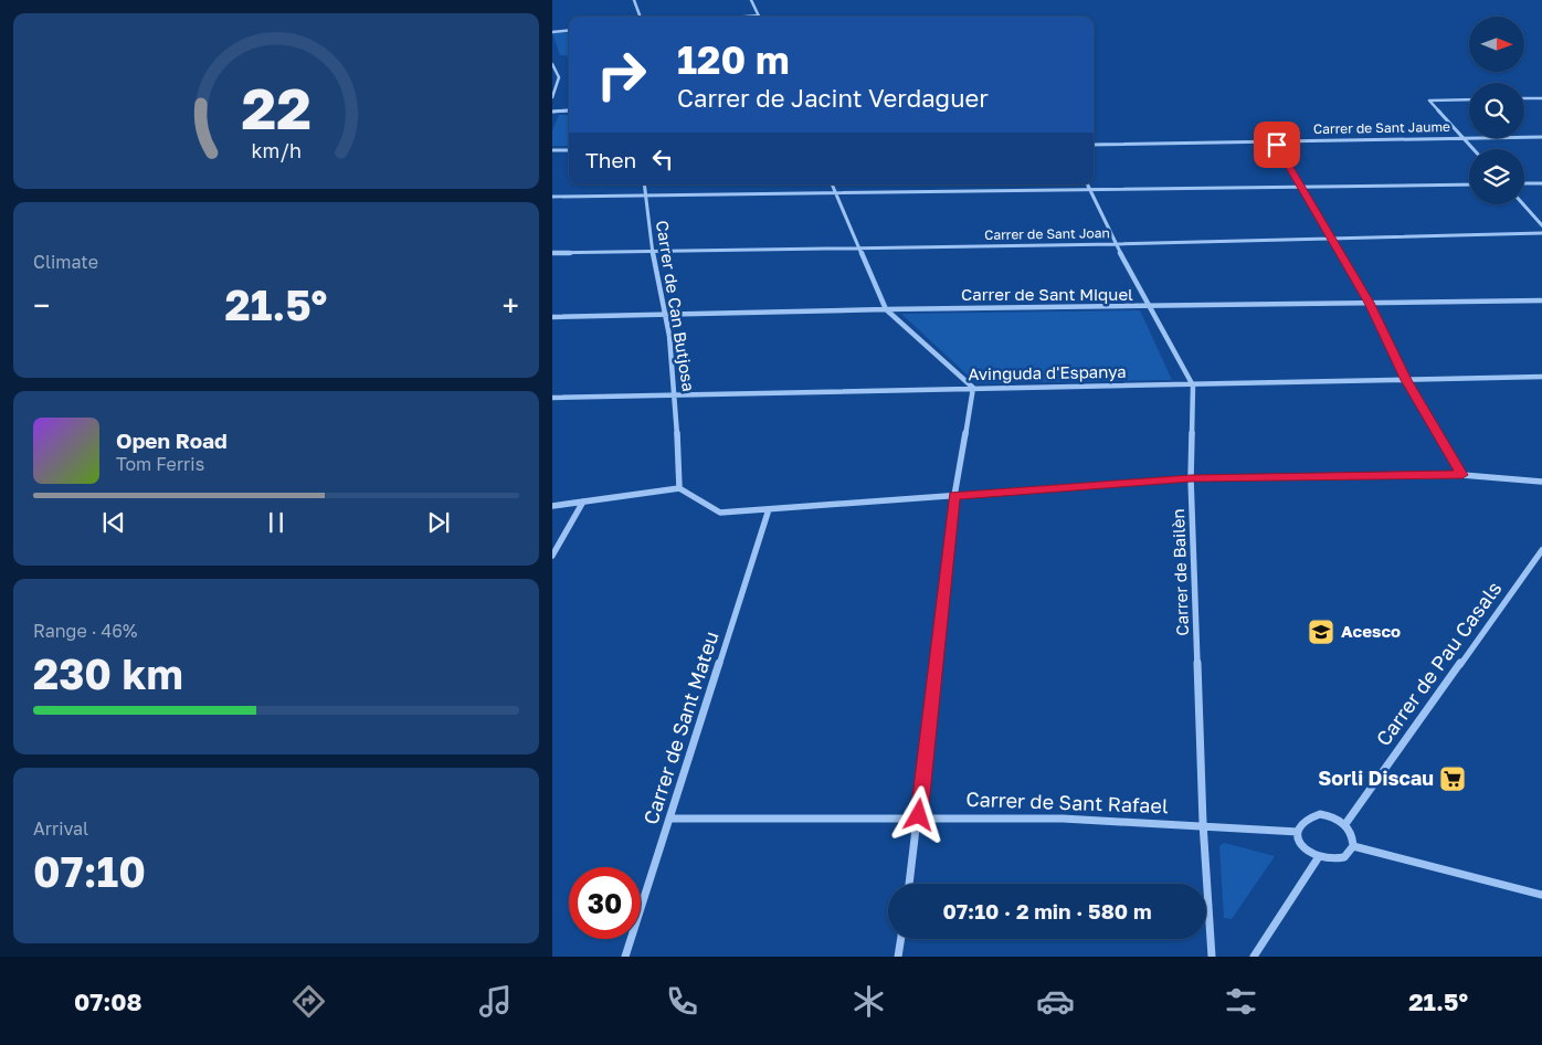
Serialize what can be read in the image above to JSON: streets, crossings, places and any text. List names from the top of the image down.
{
  "streets": {
    "street": [
      "Carrer de Sant Jaume",
      "Carrer de Sant Joan",
      "Carrer de Sant Miquel",
      "Carrer de Can Butjosa",
      "Avinguda d'Espanya",
      "Carrer de Bailèn",
      "Carrer de Pau Casals",
      "Carrer de Sant Mateu",
      "Carrer de Sant Rafael"
    ]
  },
  "crossings": [
    ["Carrer de Sant Joan", "Carrer de Can Butjosa"],
    ["Carrer de Sant Joan", "Carrer de Bailèn"],
    ["Carrer de Sant Miquel", "Carrer de Can Butjosa"],
    ["Carrer de Sant Miquel", "Carrer de Bailèn"],
    ["Carrer de Can Butjosa", "Avinguda d'Espanya"],
    ["Avinguda d'Espanya", "Carrer de Bailèn"],
    ["Carrer de Bailèn", "Carrer de Sant Rafael"],
    ["Carrer de Pau Casals", "Carrer de Sant Rafael"],
    ["Carrer de Sant Mateu", "Carrer de Sant Rafael"]
  ],
  "places": {
    "school or university": ["Acesco"],
    "supermarket": ["Sorli Discau"]
  },
  "north": "right",
  "page": {
    "turn": ["120 m", "Carrer de Jacint Verdaguer"],
    "then": "Then",
    "tile": [
      "Climate",
      ["Range · 46%", "230 km"],
      ["Arrival", "07:10"]
    ],
    "heat": ["−", "21.5°", "+"],
    "song": ["Open Road", "Tom Ferris"],
    "limit": "30",
    "trip": "07:10 · 2 min · 580 m",
    "tabs": ["07:08", "21.5°"],
    "gauge": ["22", "km/h"]
  }
}
